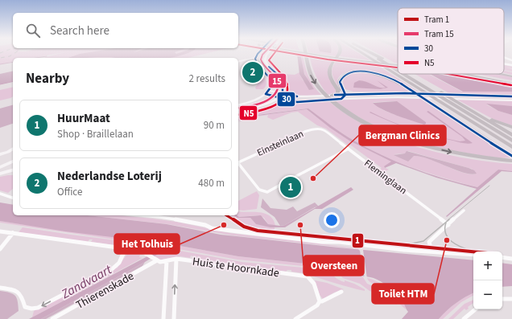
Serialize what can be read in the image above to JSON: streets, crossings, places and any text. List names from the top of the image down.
{
  "streets": {
    "street": [
      "Einsteinlaan",
      "Fleminglaan",
      "Huis te Hoornkade",
      "Thierenskade"
    ]
  },
  "crossings": [
    ["Einsteinlaan", "Fleminglaan"],
    ["Huis te Hoornkade", "Thierenskade"]
  ],
  "water": ["Zandvaart"],
  "places": [
    "Bergman Clinics",
    "Het Tolhuis",
    "Oversteen",
    "Toilet HTM"
  ],
  "lines": [
    "tram line 15",
    "transit line 30",
    "transit line N5",
    "tram line 1"
  ],
  "legend": [
    "Tram 1",
    "Tram 15",
    "30",
    "N5"
  ],
  "page": {
    "search": "Search here",
    "heading": ["Nearby", "2 results"],
    "pins": ["2", "1"],
    "list": [
      {
        "mark": "1",
        "name": "HuurMaat",
        "note": "Shop · Braillelaan",
        "value": "90 m"
      },
      {
        "mark": "2",
        "name": "Nederlandse Loterij",
        "note": "Office",
        "value": "480 m"
      }
    ],
    "map_buttons": ["+", "−"]
  }
}
